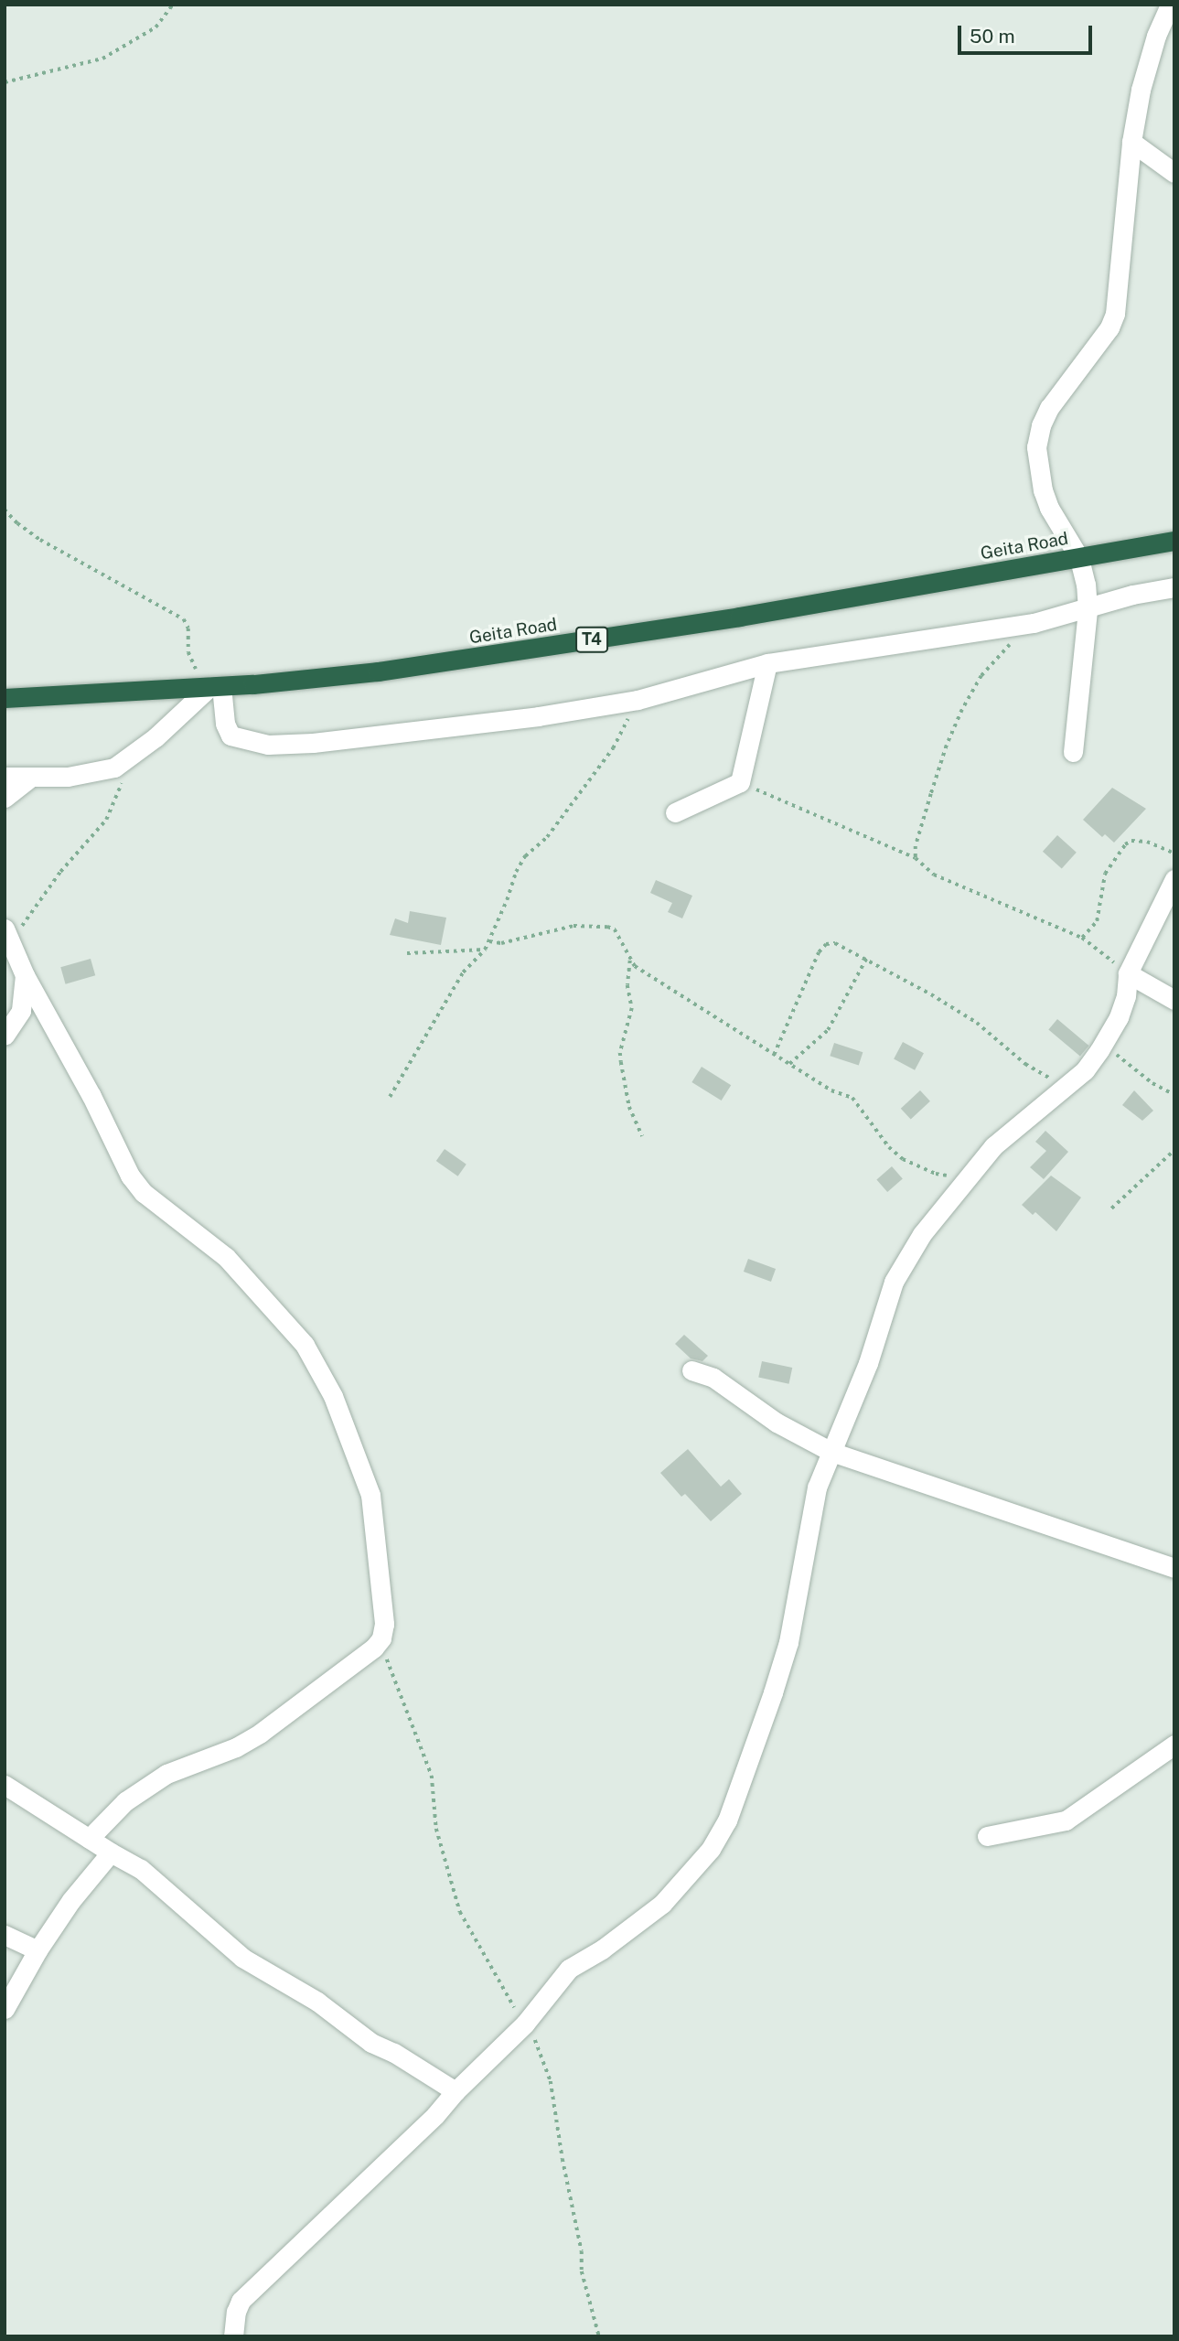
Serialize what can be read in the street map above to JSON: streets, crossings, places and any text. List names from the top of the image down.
{
  "streets": {
    "highway": ["Geita Road", "T4"]
  },
  "scale_bar": "50 m"
}
